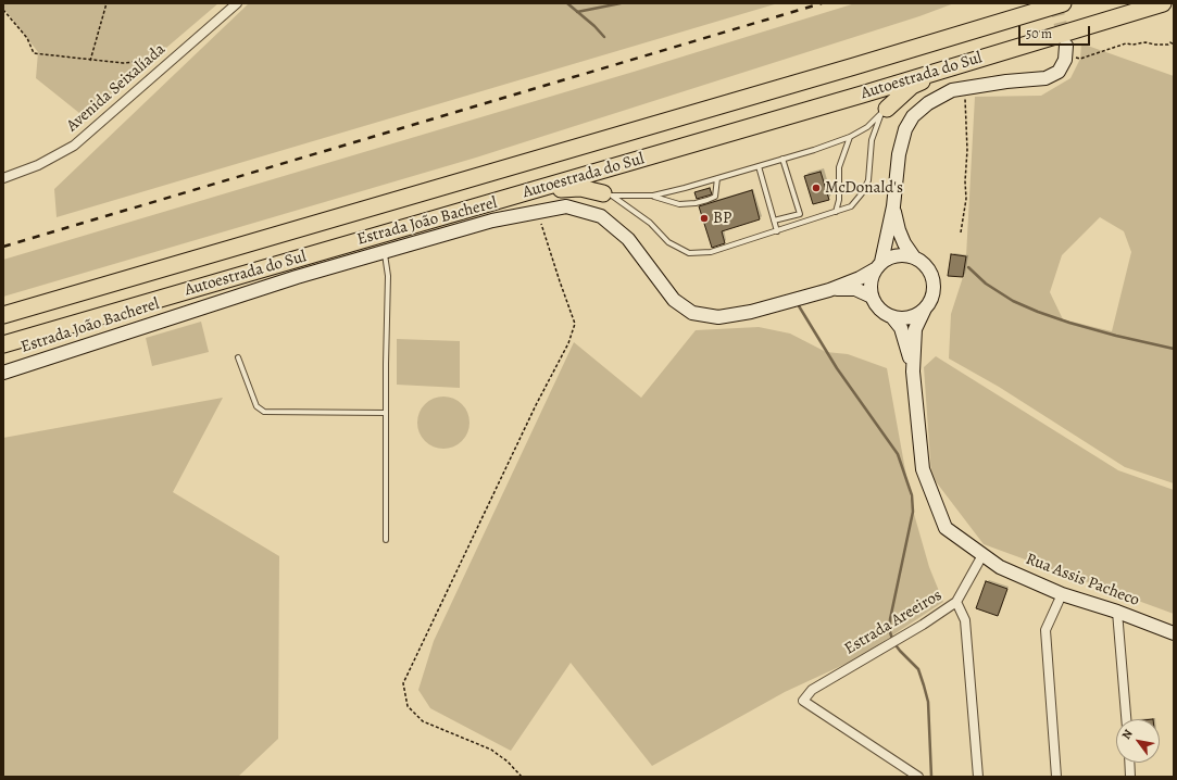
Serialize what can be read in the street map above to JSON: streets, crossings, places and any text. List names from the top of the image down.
{
  "streets": {
    "highway": ["Autoestrada do Sul"],
    "street": [
      "Avenida Seixalíada",
      "Estrada João Bacherel",
      "Rua Assis Pacheco",
      "Estrada Areeiros"
    ]
  },
  "crossings": [
    ["Rua Assis Pacheco", "Estrada Areeiros"]
  ],
  "places": ["McDonald's", "BP"],
  "scale_bar": "50 m",
  "north": "top left"
}
